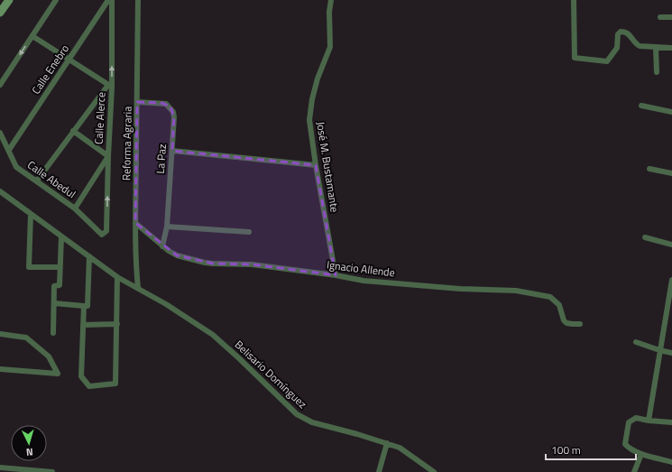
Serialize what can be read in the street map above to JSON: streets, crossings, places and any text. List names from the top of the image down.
{
  "streets": {
    "street": [
      "Calle Enebro",
      "Calle Alerce",
      "Reforma Agraria",
      "La Paz",
      "José M. Bustamante",
      "Calle Abedul",
      "Ignacio Allende",
      "Belisario Domínguez"
    ]
  },
  "crossings": [
    ["Calle Enebro", "Calle Abedul"],
    ["Calle Alerce", "Calle Abedul"],
    ["Reforma Agraria", "La Paz"],
    ["Reforma Agraria", "Ignacio Allende"],
    ["Reforma Agraria", "Belisario Domínguez"],
    ["La Paz", "Ignacio Allende"],
    ["José M. Bustamante", "Ignacio Allende"]
  ],
  "one_way": ["Calle Alerce"],
  "scale_bar": "100 m",
  "north": "bottom"
}
